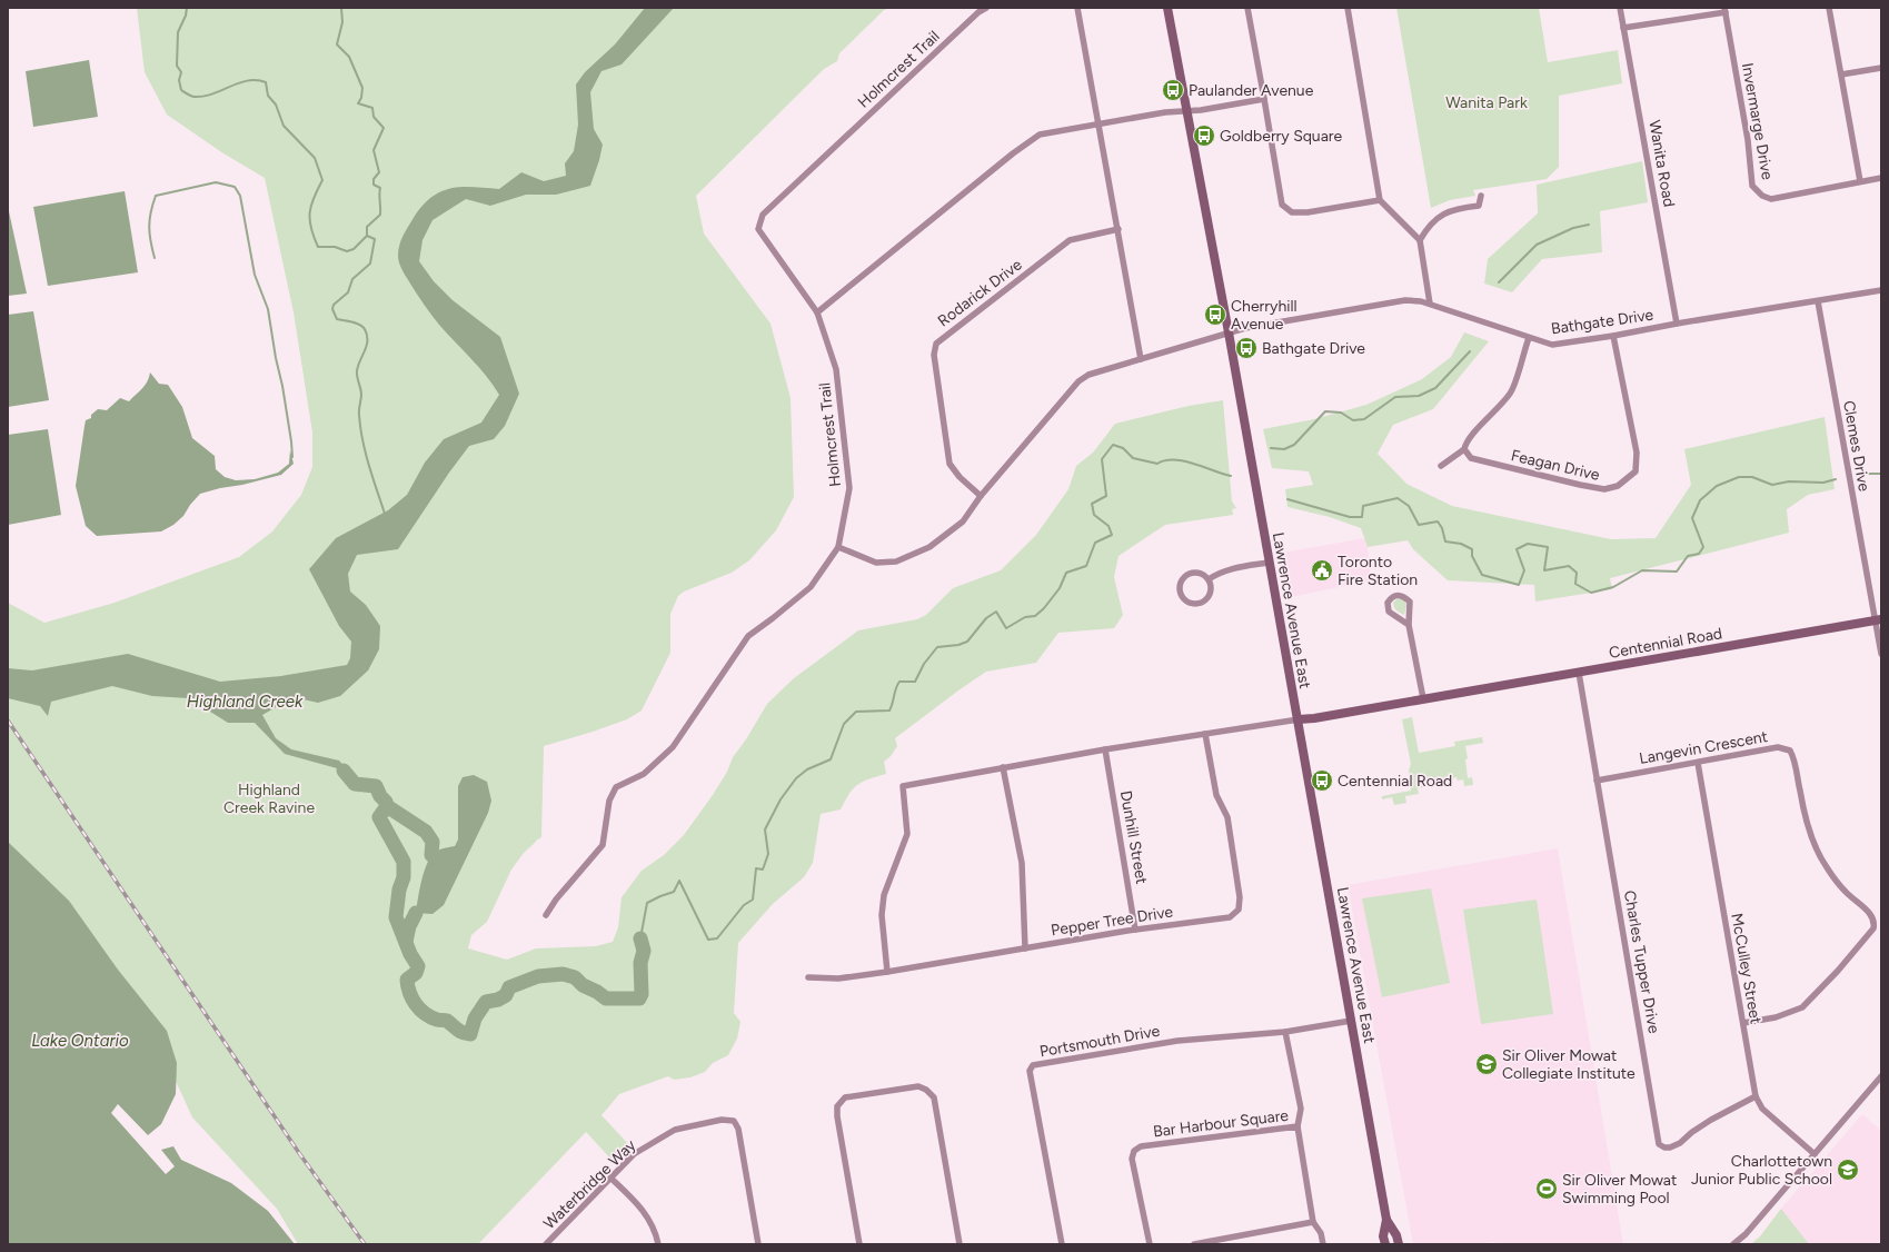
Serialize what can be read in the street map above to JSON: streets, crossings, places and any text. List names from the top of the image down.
{
  "streets": {
    "main road": ["Lawrence Avenue East", "Centennial Road"],
    "street": [
      "Holmcrest Trail",
      "Invermarge Drive",
      "Wanita Road",
      "Rodarick Drive",
      "Bathgate Drive",
      "Clemes Drive",
      "Feagan Drive",
      "Langevin Crescent",
      "Dunhill Street",
      "Pepper Tree Drive",
      "Charles Tupper Drive",
      "McCulley Street",
      "Portsmouth Drive",
      "Bar Harbour Square",
      "Waterbridge Way"
    ]
  },
  "crossings": [
    ["Wanita Road", "Bathgate Drive"],
    ["Bathgate Drive", "Clemes Drive"],
    ["Bathgate Drive", "Feagan Drive"],
    ["Bathgate Drive", "Lawrence Avenue East"],
    ["Clemes Drive", "Centennial Road"],
    ["Lawrence Avenue East", "Centennial Road"],
    ["Lawrence Avenue East", "Portsmouth Drive"],
    ["Centennial Road", "Dunhill Street"],
    ["Centennial Road", "Pepper Tree Drive"],
    ["Centennial Road", "Charles Tupper Drive"],
    ["Langevin Crescent", "Charles Tupper Drive"],
    ["Langevin Crescent", "McCulley Street"],
    ["Dunhill Street", "Pepper Tree Drive"],
    ["Charles Tupper Drive", "McCulley Street"]
  ],
  "water": ["Highland Creek", "Lake Ontario"],
  "parks": ["Wanita Park", "Highland Creek Ravine"],
  "places": {
    "bus stop": [
      "Paulander Avenue",
      "Goldberry Square",
      "Cherryhill Avenue",
      "Bathgate Drive",
      "Centennial Road"
    ],
    "public building": ["Toronto Fire Station"],
    "school or university": ["Sir Oliver Mowat Collegiate Institute", "Charlottetown Junior Public School"],
    "sports": ["Sir Oliver Mowat Swimming Pool"]
  }
}
